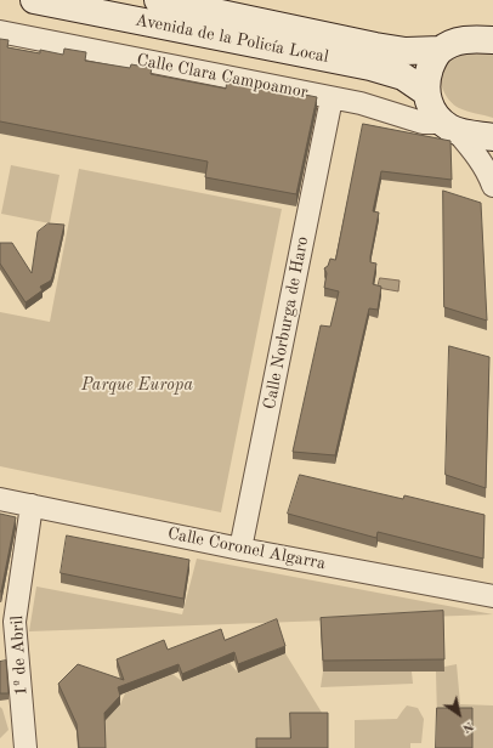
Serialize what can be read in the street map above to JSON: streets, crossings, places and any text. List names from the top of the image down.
{
  "streets": {
    "main road": ["Avenida de la Policía Local"],
    "street": [
      "Calle Clara Campoamor",
      "Calle Norburga de Haro",
      "Calle Coronel Algarra",
      "1º de Abril"
    ]
  },
  "crossings": [
    ["Calle Clara Campoamor", "Calle Norburga de Haro"],
    ["Calle Norburga de Haro", "Calle Coronel Algarra"],
    ["Calle Coronel Algarra", "1º de Abril"]
  ],
  "parks": ["Parque Europa"],
  "north": "bottom right"
}
